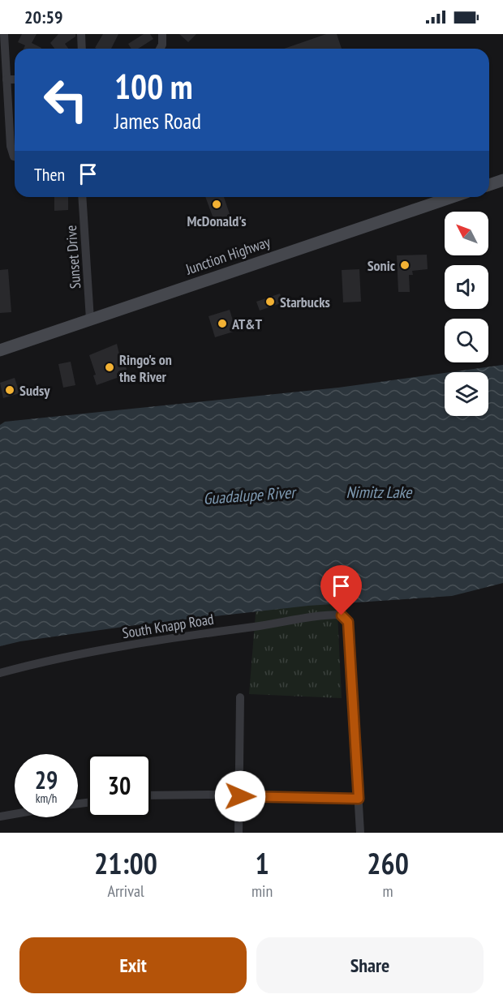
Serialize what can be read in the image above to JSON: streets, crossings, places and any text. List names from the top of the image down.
{
  "streets": {
    "main road": ["Junction Highway"],
    "street": ["Sunset Drive", "South Knapp Road"]
  },
  "crossings": [
    ["Junction Highway", "Sunset Drive"]
  ],
  "water": ["Nimitz Lake", "Guadalupe River"],
  "places": [
    "McDonald's",
    "Sonic",
    "Starbucks",
    "AT&T",
    "Ringo's on the River",
    "Sudsy"
  ],
  "north": "top left",
  "page": {
    "status": "20:59",
    "turn": ["100 m", "James Road"],
    "then": "Then",
    "speed": "29 km/h",
    "limit": "30",
    "eta": [
      "21:00",
      "Arrival",
      "1",
      "min",
      "260",
      "m"
    ],
    "buttons": ["Exit", "Share"]
  }
}
